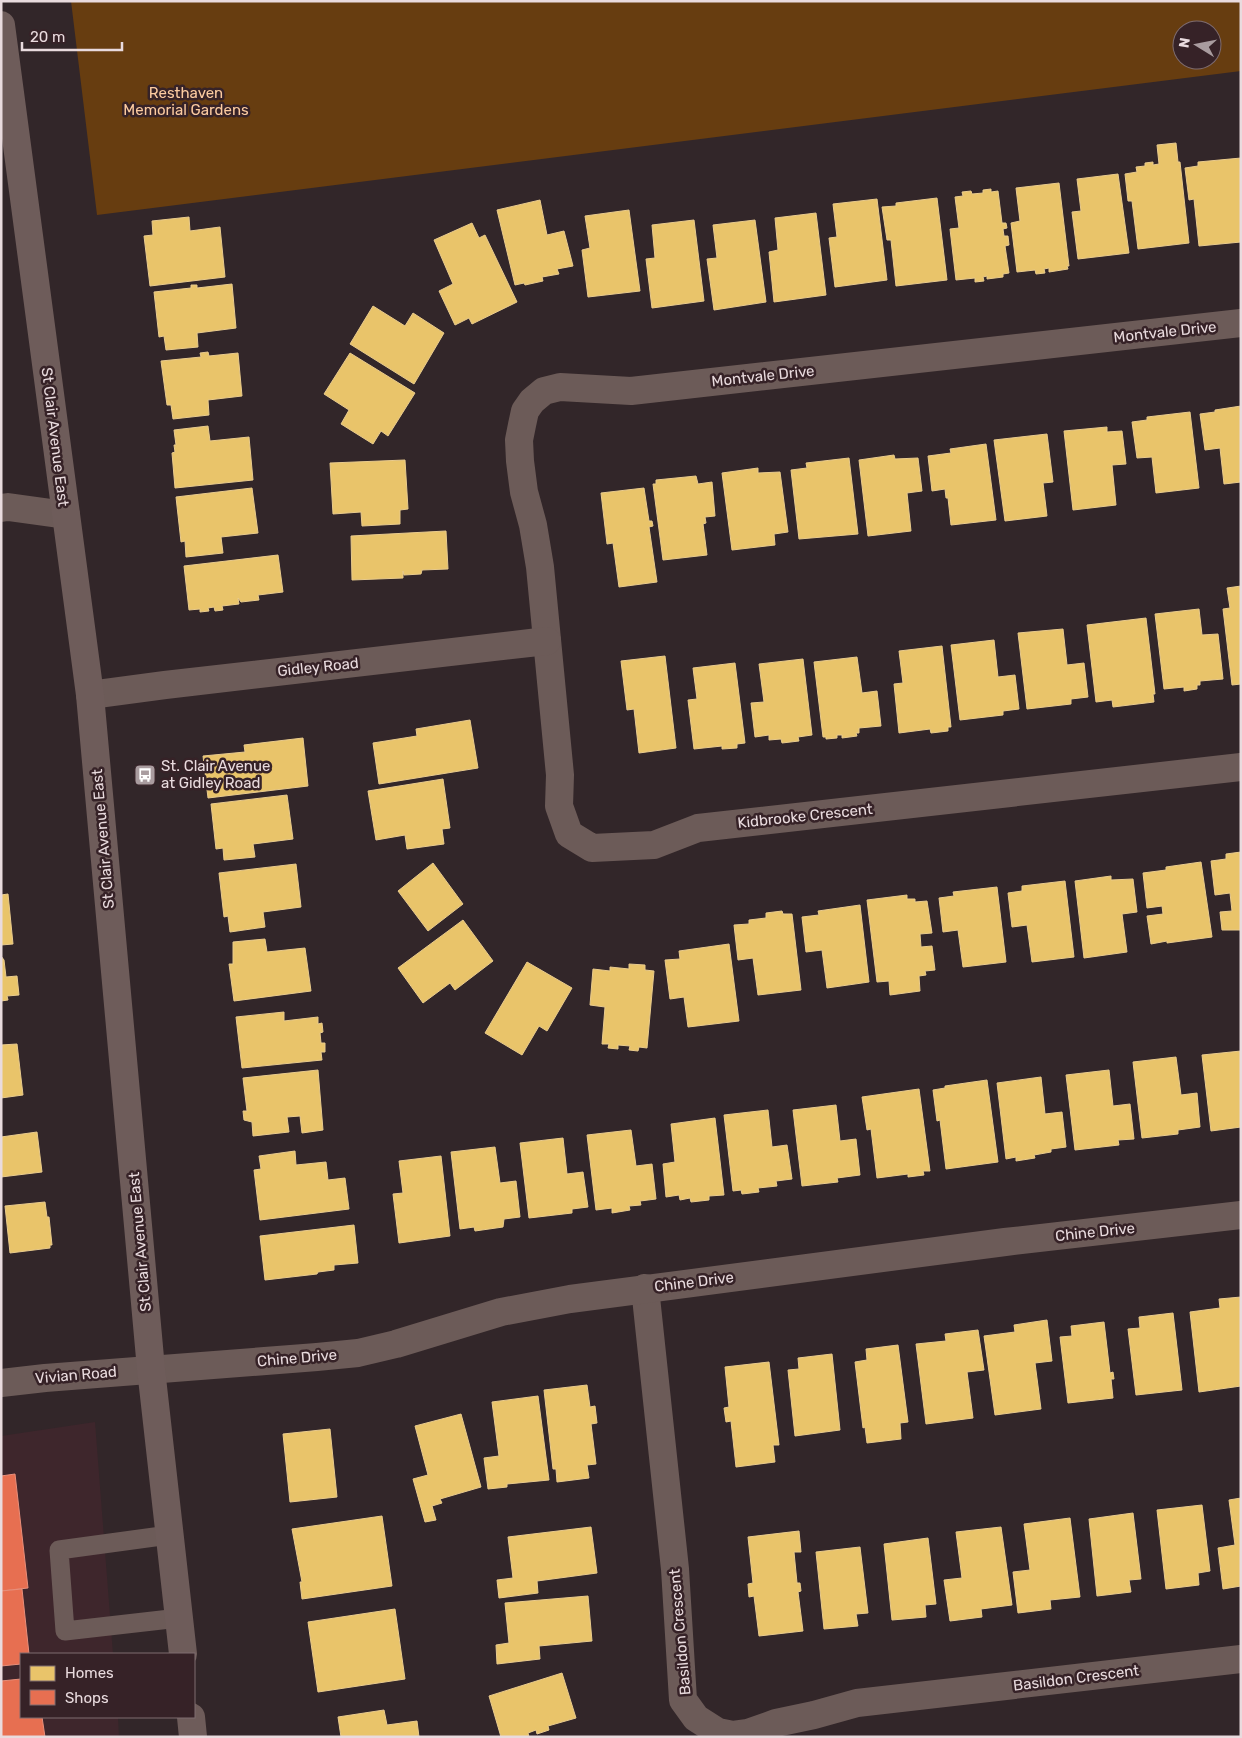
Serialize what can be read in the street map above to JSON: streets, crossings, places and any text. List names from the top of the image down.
{
  "streets": {
    "main road": ["St Clair Avenue East"],
    "street": [
      "Montvale Drive",
      "Gidley Road",
      "Kidbrooke Crescent",
      "Chine Drive",
      "Vivian Road",
      "Basildon Crescent"
    ]
  },
  "crossings": [
    ["Montvale Drive", "Gidley Road"],
    ["Montvale Drive", "Kidbrooke Crescent"],
    ["St Clair Avenue East", "Gidley Road"],
    ["St Clair Avenue East", "Chine Drive"],
    ["St Clair Avenue East", "Vivian Road"],
    ["Gidley Road", "Kidbrooke Crescent"],
    ["Chine Drive", "Vivian Road"],
    ["Chine Drive", "Basildon Crescent"]
  ],
  "parks": ["Resthaven Memorial Gardens"],
  "places": {
    "bus stop": ["St. Clair Avenue at Gidley Road"]
  },
  "legend": ["Homes", "Shops"],
  "scale_bar": "20 m",
  "north": "left"
}
